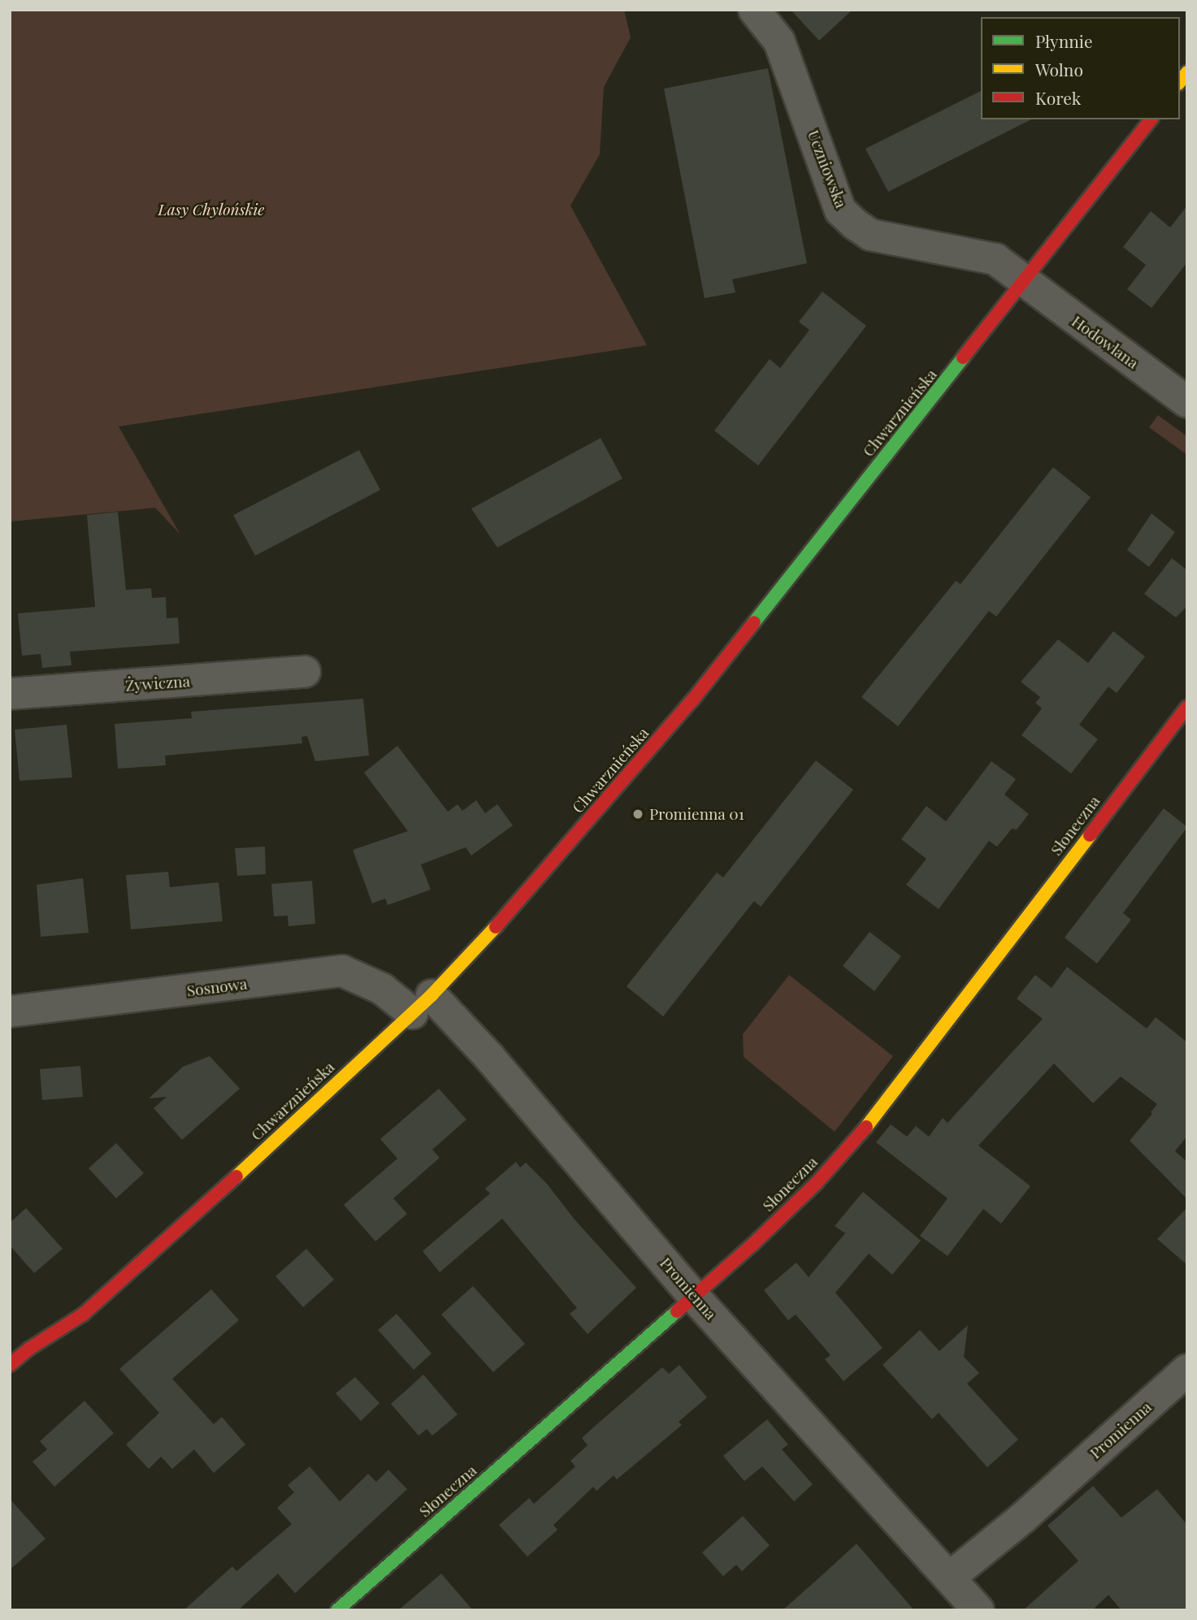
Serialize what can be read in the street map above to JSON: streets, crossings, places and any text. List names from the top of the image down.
{
  "streets": {
    "main road": ["Chwarznieńska", "Słoneczna"],
    "street": [
      "Uczniowska",
      "Hodowlana",
      "Żywiczna",
      "Sosnowa",
      "Promienna"
    ]
  },
  "crossings": [
    ["Uczniowska", "Hodowlana"],
    ["Uczniowska", "Chwarznieńska"],
    ["Hodowlana", "Chwarznieńska"],
    ["Chwarznieńska", "Sosnowa"],
    ["Chwarznieńska", "Promienna"],
    ["Słoneczna", "Promienna"],
    ["Sosnowa", "Promienna"]
  ],
  "parks": ["Lasy Chylońskie"],
  "places": ["Promienna 01"],
  "legend": ["Płynnie", "Wolno", "Korek"]
}
